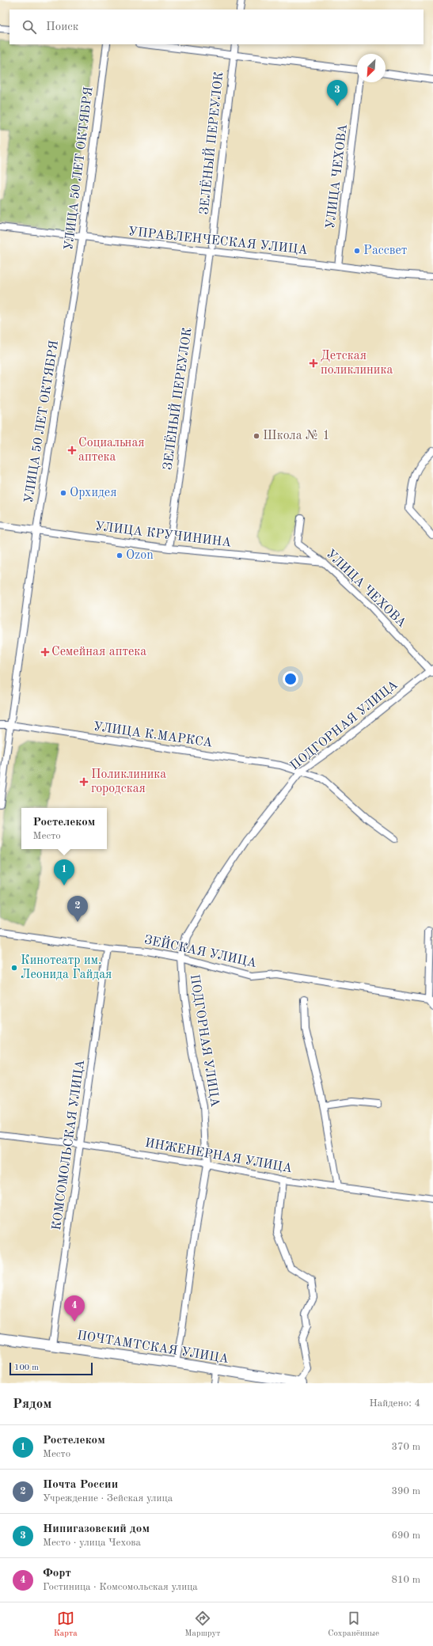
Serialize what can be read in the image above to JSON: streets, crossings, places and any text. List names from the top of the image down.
{
  "streets": {
    "street": [
      "ЗЕЛЁНЫЙ ПЕРЕУЛОК",
      "УЛИЦА 50 ЛЕТ ОКТЯБРЯ",
      "УЛИЦА ЧЕХОВА",
      "УПРАВЛЕНЧЕСКАЯ УЛИЦА",
      "УЛИЦА КРУЧИНИНА",
      "ПОДГОРНАЯ УЛИЦА",
      "УЛИЦА К.МАРКСА",
      "ЗЕЙСКАЯ УЛИЦА",
      "КОМСОМОЛЬСКАЯ УЛИЦА",
      "ИНЖЕНЕРНАЯ УЛИЦА",
      "ПОЧТАМТСКАЯ УЛИЦА"
    ]
  },
  "crossings": [
    ["ЗЕЛЁНЫЙ ПЕРЕУЛОК", "УПРАВЛЕНЧЕСКАЯ УЛИЦА"],
    ["ЗЕЛЁНЫЙ ПЕРЕУЛОК", "УЛИЦА КРУЧИНИНА"],
    ["УЛИЦА 50 ЛЕТ ОКТЯБРЯ", "УПРАВЛЕНЧЕСКАЯ УЛИЦА"],
    ["УЛИЦА 50 ЛЕТ ОКТЯБРЯ", "УЛИЦА КРУЧИНИНА"],
    ["УЛИЦА 50 ЛЕТ ОКТЯБРЯ", "УЛИЦА К.МАРКСА"],
    ["УЛИЦА ЧЕХОВА", "УПРАВЛЕНЧЕСКАЯ УЛИЦА"],
    ["УЛИЦА ЧЕХОВА", "УЛИЦА КРУЧИНИНА"],
    ["УЛИЦА ЧЕХОВА", "ПОДГОРНАЯ УЛИЦА"],
    ["ПОДГОРНАЯ УЛИЦА", "УЛИЦА К.МАРКСА"],
    ["ПОДГОРНАЯ УЛИЦА", "ЗЕЙСКАЯ УЛИЦА"],
    ["ПОДГОРНАЯ УЛИЦА", "ИНЖЕНЕРНАЯ УЛИЦА"],
    ["ПОДГОРНАЯ УЛИЦА", "ПОЧТАМТСКАЯ УЛИЦА"],
    ["ЗЕЙСКАЯ УЛИЦА", "КОМСОМОЛЬСКАЯ УЛИЦА"],
    ["КОМСОМОЛЬСКАЯ УЛИЦА", "ИНЖЕНЕРНАЯ УЛИЦА"],
    ["КОМСОМОЛЬСКАЯ УЛИЦА", "ПОЧТАМТСКАЯ УЛИЦА"]
  ],
  "places": {
    "other": [
      "Рассвет",
      "Школа № 1",
      "Орхидея",
      "Ozon",
      "Кинотеатр им. Леонида Гайдая"
    ],
    "health": [
      "Детская поликлиника",
      "Социальная аптека",
      "Семейная аптека",
      "Поликлиника городская"
    ]
  },
  "scale_bar": "100 m",
  "north": "bottom left",
  "page": {
    "search": "Поиск",
    "pins": [
      "3",
      "1",
      "2",
      "4"
    ],
    "popup": ["Ростелеком", "Место"],
    "scale": "100 m",
    "heading": ["Рядом", "Найдено: 4"],
    "list": [
      {
        "mark": "1",
        "name": "Ростелеком",
        "note": "Место",
        "value": "370 m"
      },
      {
        "mark": "2",
        "name": "Почта России",
        "note": "Учреждение · Зейская улица",
        "value": "390 m"
      },
      {
        "mark": "3",
        "name": "Нипигазовский дом",
        "note": "Место · улица Чехова",
        "value": "690 m"
      },
      {
        "mark": "4",
        "name": "Форт",
        "note": "Гостиница · Комсомольская улица",
        "value": "810 m"
      }
    ],
    "nav": ["Карта", "Маршрут", "Сохранённые"]
  }
}
